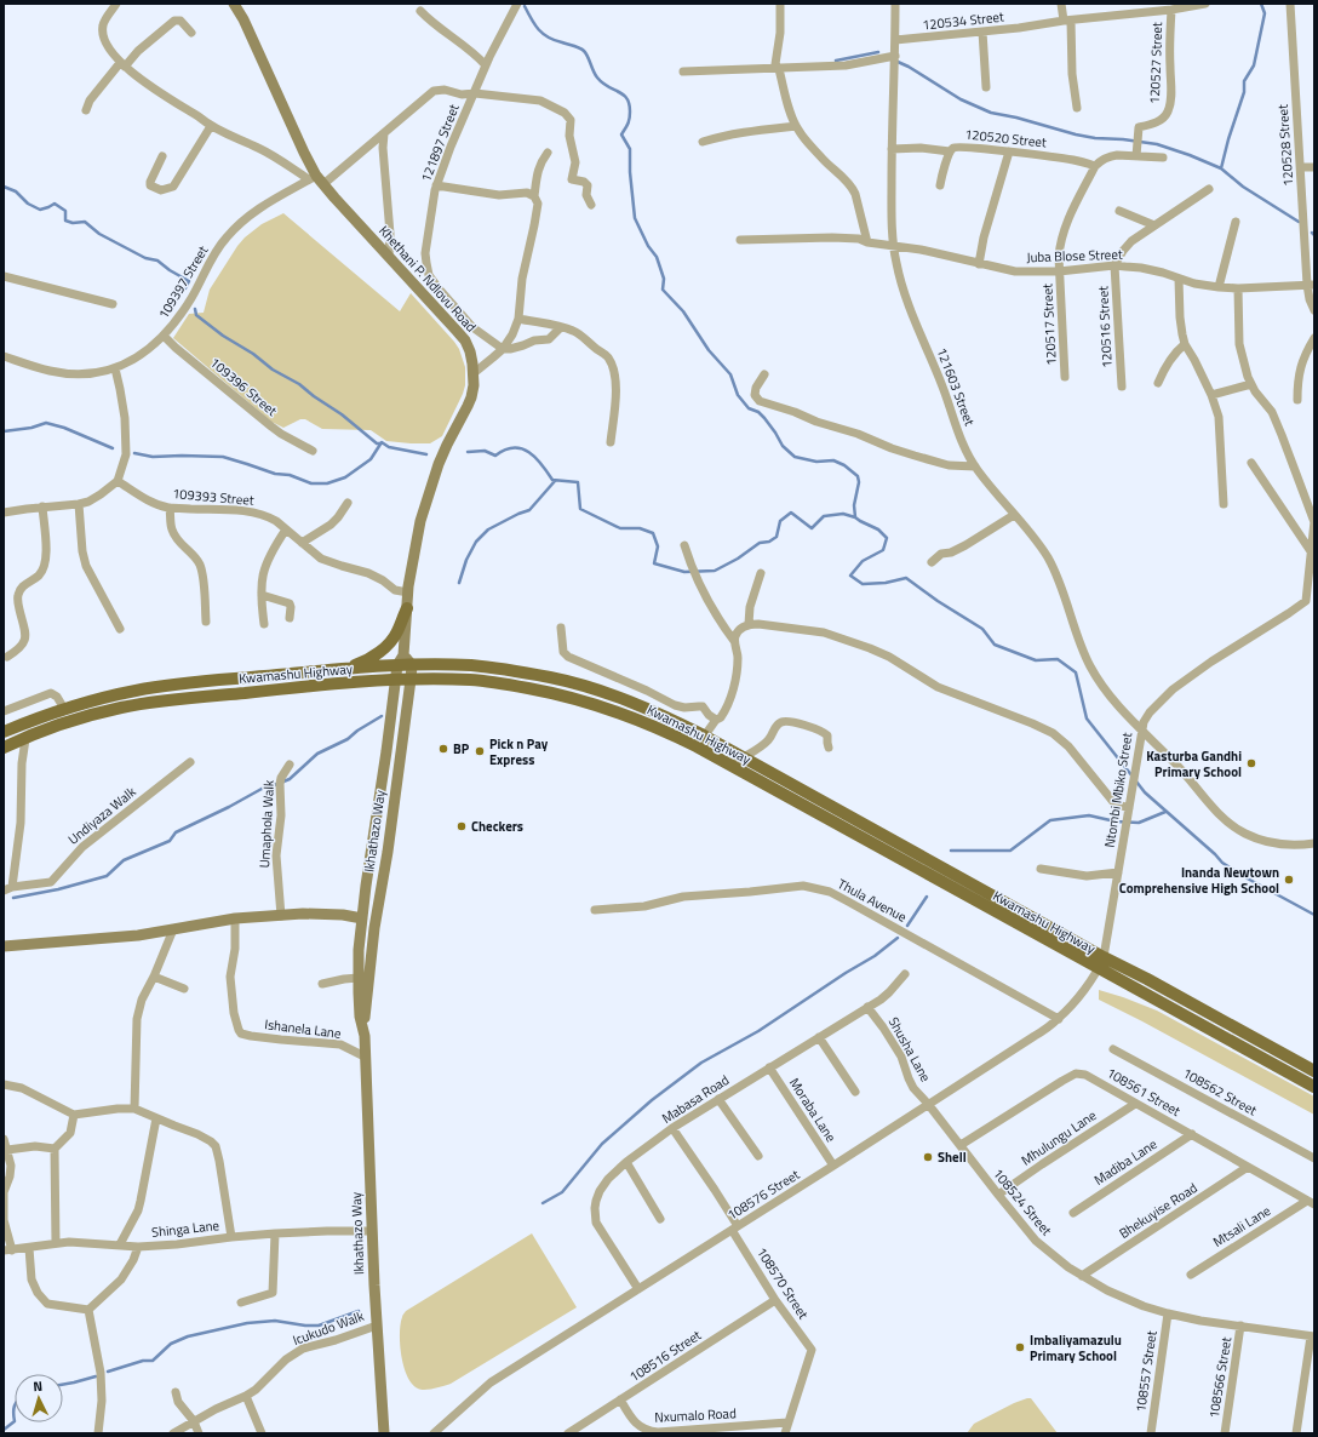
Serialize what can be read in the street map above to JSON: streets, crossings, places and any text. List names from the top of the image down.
{
  "streets": {
    "main road": ["Kwamashu Highway"],
    "street": [
      "120534 Street",
      "120527 Street",
      "120520 Street",
      "121897 Street",
      "120528 Street",
      "Juba Blose Street",
      "Khethani P. Ndlovu Road",
      "109397 Street",
      "120517 Street",
      "120516 Street",
      "109396 Street",
      "121603 Street",
      "109393 Street",
      "Ntombi Mbiko Street",
      "Undiyaza Walk",
      "Umaphola Walk",
      "Ikhathazo Way",
      "Thula Avenue",
      "Ishanela Lane",
      "Shusha Lane",
      "108561 Street",
      "108562 Street",
      "Mabasa Road",
      "Moraba Lane",
      "Mhulungu Lane",
      "Madiba Lane",
      "108576 Street",
      "108524 Street",
      "Bhekuyise Road",
      "Mtsali Lane",
      "Shinga Lane",
      "108570 Street",
      "Icukudo Walk",
      "108516 Street",
      "108557 Street",
      "108566 Street",
      "Nxumalo Road"
    ]
  },
  "crossings": [
    ["120534 Street", "120527 Street"],
    ["120534 Street", "121603 Street"],
    ["120520 Street", "120517 Street"],
    ["121897 Street", "109397 Street"],
    ["120528 Street", "Juba Blose Street"],
    ["Juba Blose Street", "120517 Street"],
    ["Juba Blose Street", "120516 Street"],
    ["Juba Blose Street", "121603 Street"],
    ["Khethani P. Ndlovu Road", "109397 Street"],
    ["Khethani P. Ndlovu Road", "109393 Street"],
    ["Khethani P. Ndlovu Road", "Kwamashu Highway"],
    ["Khethani P. Ndlovu Road", "Ikhathazo Way"],
    ["109397 Street", "109396 Street"],
    ["121603 Street", "Ntombi Mbiko Street"],
    ["Kwamashu Highway", "Ntombi Mbiko Street"],
    ["Kwamashu Highway", "Ikhathazo Way"],
    ["Kwamashu Highway", "108576 Street"],
    ["Ntombi Mbiko Street", "108576 Street"],
    ["Ikhathazo Way", "Ishanela Lane"],
    ["Ikhathazo Way", "Shinga Lane"],
    ["Ikhathazo Way", "Icukudo Walk"],
    ["Thula Avenue", "108576 Street"],
    ["Shusha Lane", "Mabasa Road"],
    ["Shusha Lane", "108576 Street"],
    ["Shusha Lane", "108524 Street"],
    ["108561 Street", "Mhulungu Lane"],
    ["108561 Street", "Madiba Lane"],
    ["108561 Street", "108524 Street"],
    ["108561 Street", "Bhekuyise Road"],
    ["108561 Street", "Mtsali Lane"],
    ["Mabasa Road", "Moraba Lane"],
    ["Mabasa Road", "108576 Street"],
    ["Mabasa Road", "108570 Street"],
    ["Moraba Lane", "108576 Street"],
    ["Mhulungu Lane", "108524 Street"],
    ["108576 Street", "108524 Street"],
    ["108576 Street", "108570 Street"],
    ["108524 Street", "Bhekuyise Road"],
    ["108524 Street", "108557 Street"],
    ["108524 Street", "108566 Street"],
    ["108570 Street", "108516 Street"],
    ["108570 Street", "Nxumalo Road"],
    ["108516 Street", "Nxumalo Road"]
  ],
  "places": [
    "BP",
    "Pick n Pay Express",
    "Kasturba Gandhi Primary School",
    "Checkers",
    "Inanda Newtown Comprehensive High School",
    "Shell",
    "Imbaliyamazulu Primary School"
  ],
  "north": "top"
}
